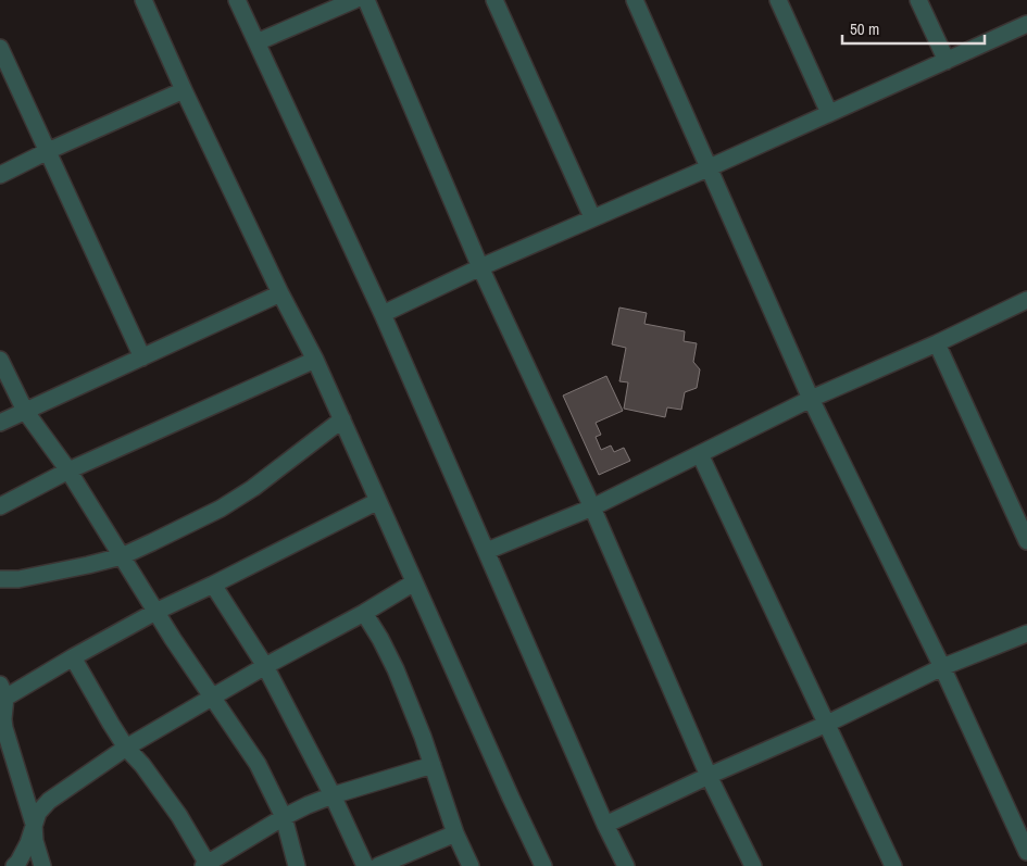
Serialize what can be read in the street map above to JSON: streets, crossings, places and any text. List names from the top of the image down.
{
  "scale_bar": "50 m"
}
